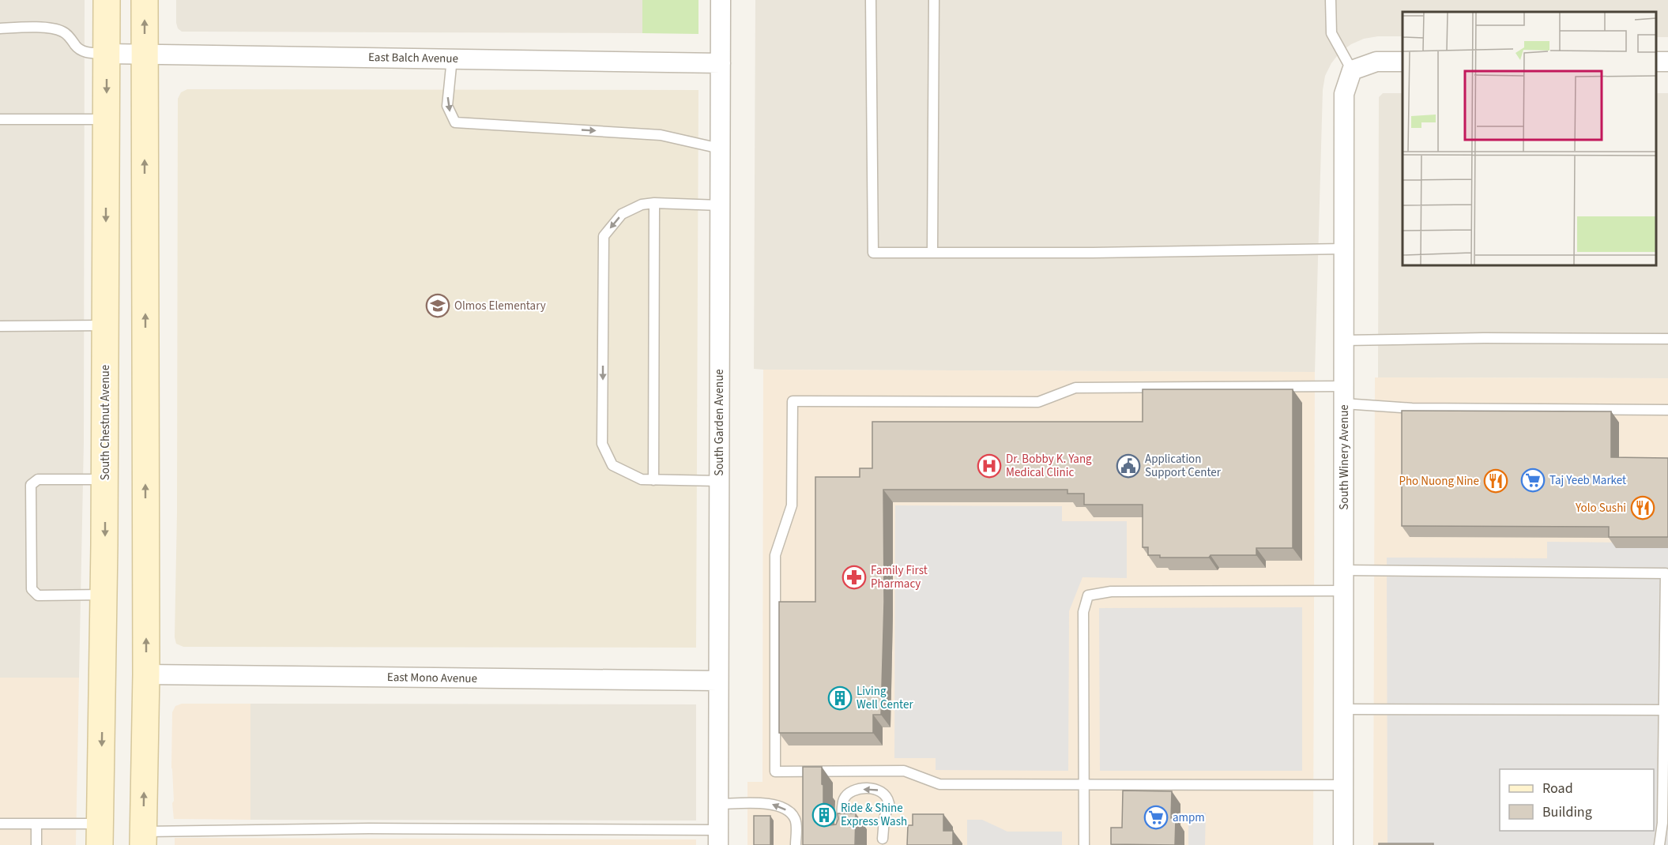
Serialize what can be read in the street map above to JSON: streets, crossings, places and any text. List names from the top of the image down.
{
  "streets": {
    "main road": ["South Chestnut Avenue"],
    "street": [
      "East Balch Avenue",
      "South Garden Avenue",
      "South Winery Avenue",
      "East Mono Avenue"
    ]
  },
  "crossings": [
    ["East Balch Avenue", "South Chestnut Avenue"],
    ["East Balch Avenue", "South Garden Avenue"],
    ["South Garden Avenue", "East Mono Avenue"]
  ],
  "places": {
    "school or university": ["Olmos Elementary"],
    "hospital": ["Dr. Bobby K. Yang Medical Clinic"],
    "public building": ["Application Support Center"],
    "supermarket": ["Taj Yeeb Market", "ampm"],
    "restaurant": ["Pho Nuong Nine", "Yolo Sushi"],
    "pharmacy": ["Family First Pharmacy"],
    "building": ["Living Well Center", "Ride & Shine Express Wash"]
  },
  "legend": ["Road", "Building"]
}
